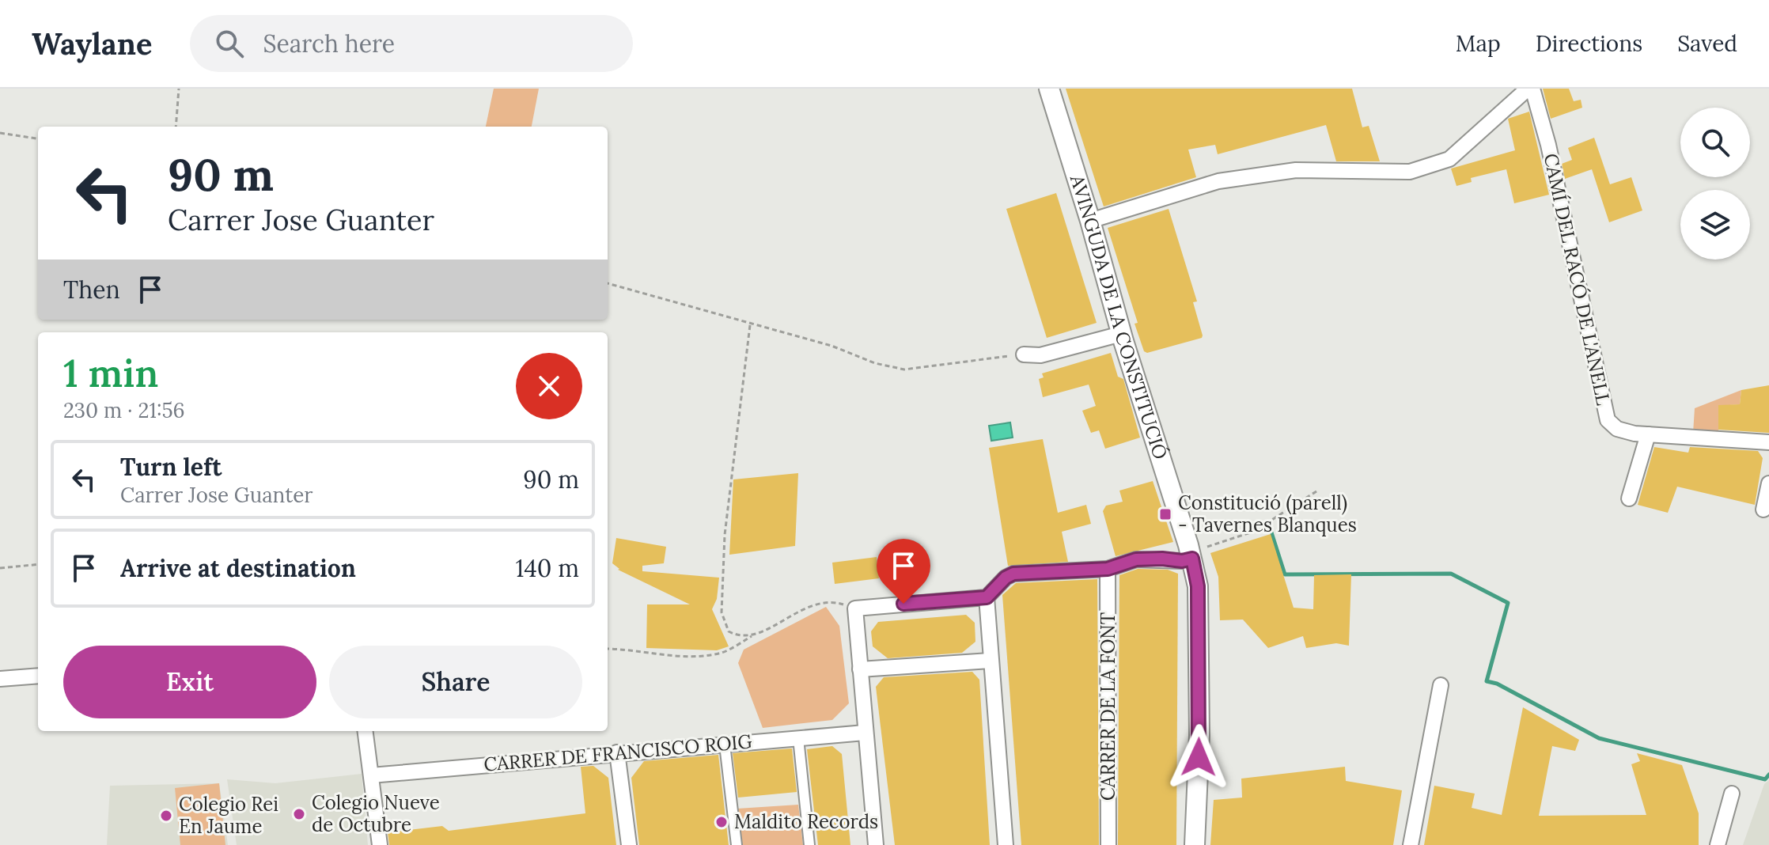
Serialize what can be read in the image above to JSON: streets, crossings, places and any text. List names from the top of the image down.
{
  "streets": {
    "main road": ["AVINGUDA DE LA CONSTITUCIÓ"],
    "street": ["CAMÍ DEL RACÓ DE L'ANELL", "CARRER DE LA FONT", "CARRER DE FRANCISCO ROIG"]
  },
  "places": {
    "transit": ["Constitució (parell) - Tavernes Blanques"],
    "other": ["Colegio Nueve de Octubre", "Colegio Rei En Jaume", "Maldito Records"]
  },
  "page": {
    "header": "Waylane",
    "search": "Search here",
    "nav": ["Map", "Directions", "Saved"],
    "turn": ["90 m", "Carrer Jose Guanter"],
    "then": "Then",
    "heading": ["1 min", "230 m · 21:56"],
    "list": [
      {
        "name": "Turn left",
        "note": "Carrer Jose Guanter",
        "value": "90 m"
      },
      {
        "name": "Arrive at destination",
        "value": "140 m"
      }
    ],
    "buttons": ["Exit", "Share"]
  }
}
